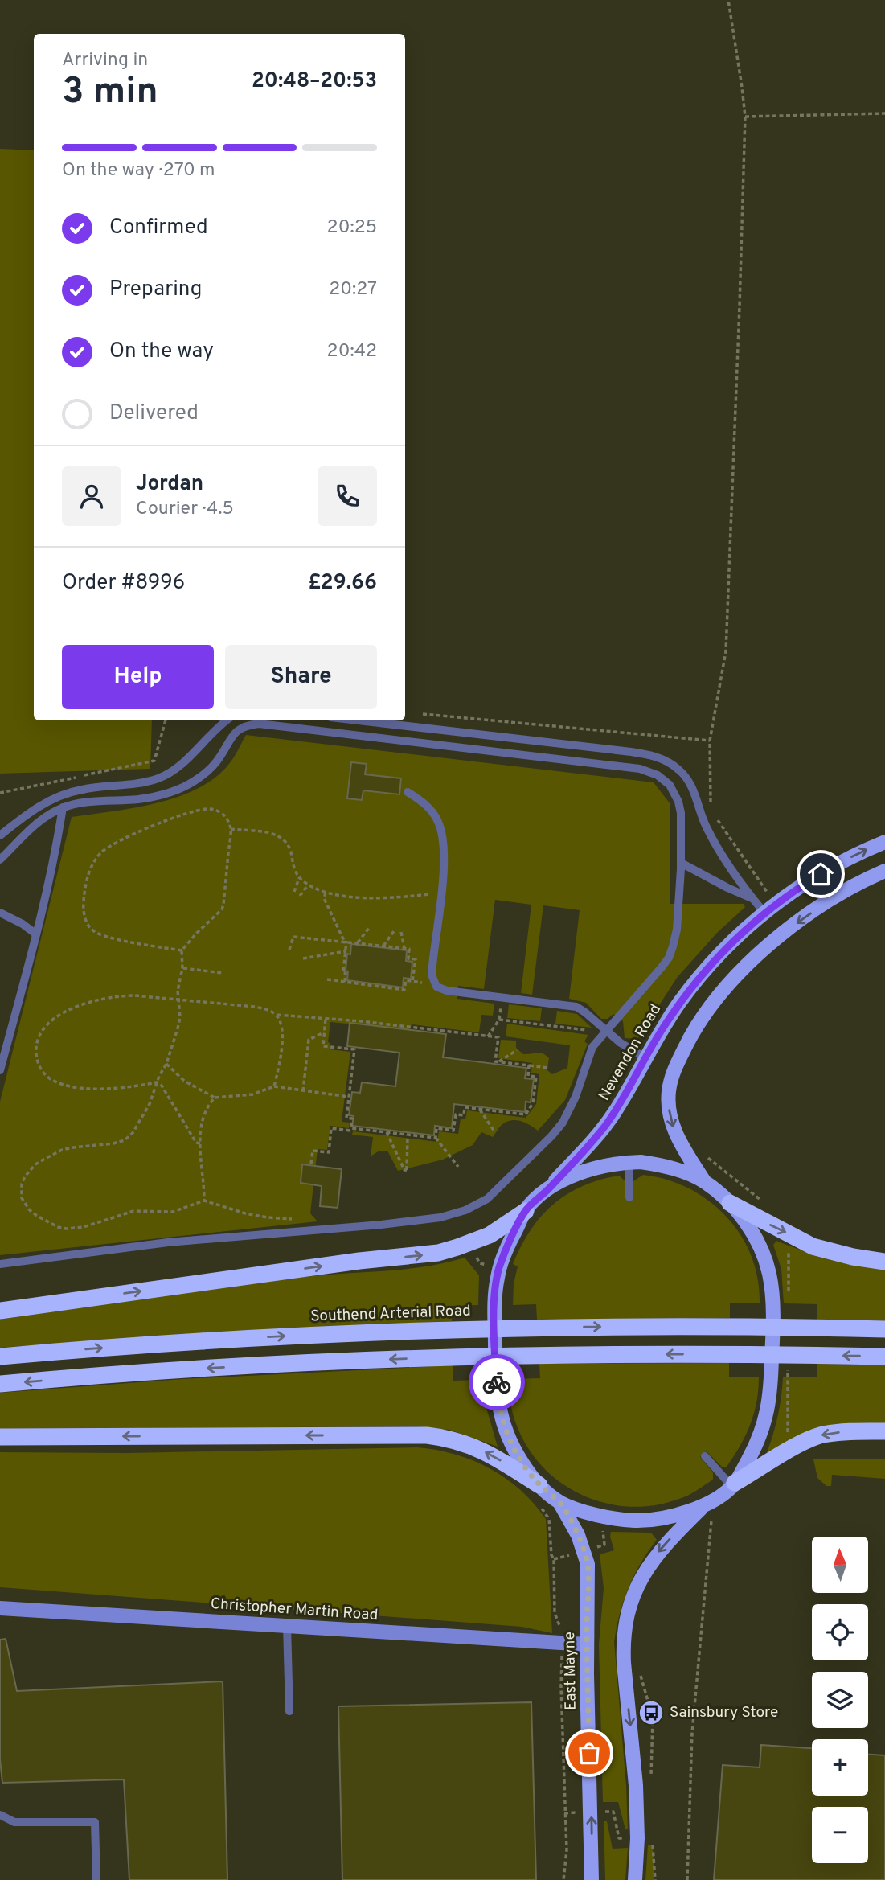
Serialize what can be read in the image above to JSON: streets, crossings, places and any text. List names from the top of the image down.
{
  "streets": {
    "highway": ["Southend Arterial Road"],
    "main road": ["Nevendon Road", "East Mayne"],
    "street": ["Christopher Martin Road"]
  },
  "crossings": [
    ["Christopher Martin Road", "East Mayne"]
  ],
  "places": {
    "bus stop": ["Sainsbury Store"]
  },
  "north": "top",
  "page": {
    "heading": ["3 min", "Arriving in", "20:48–20:53"],
    "panel": [
      "Jordan",
      "Courier · 4.5",
      "Order #8996",
      "£29.66"
    ],
    "bar": "On the way · 270 m",
    "list": [
      ["Confirmed", "20:25"],
      ["Preparing", "20:27"],
      ["On the way", "20:42"],
      "Delivered"
    ],
    "buttons": ["Help", "Share"],
    "map_buttons": ["+", "−"]
  }
}
